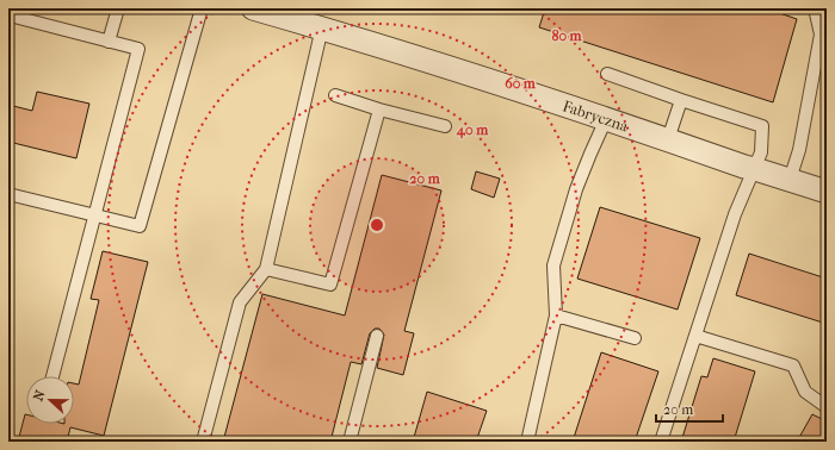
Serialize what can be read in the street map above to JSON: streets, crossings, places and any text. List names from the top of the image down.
{
  "streets": {
    "street": ["Fabryczna"]
  },
  "scale_bar": "20 m",
  "north": "left",
  "rings": [
    "80 m",
    "60 m",
    "40 m",
    "20 m"
  ]
}
